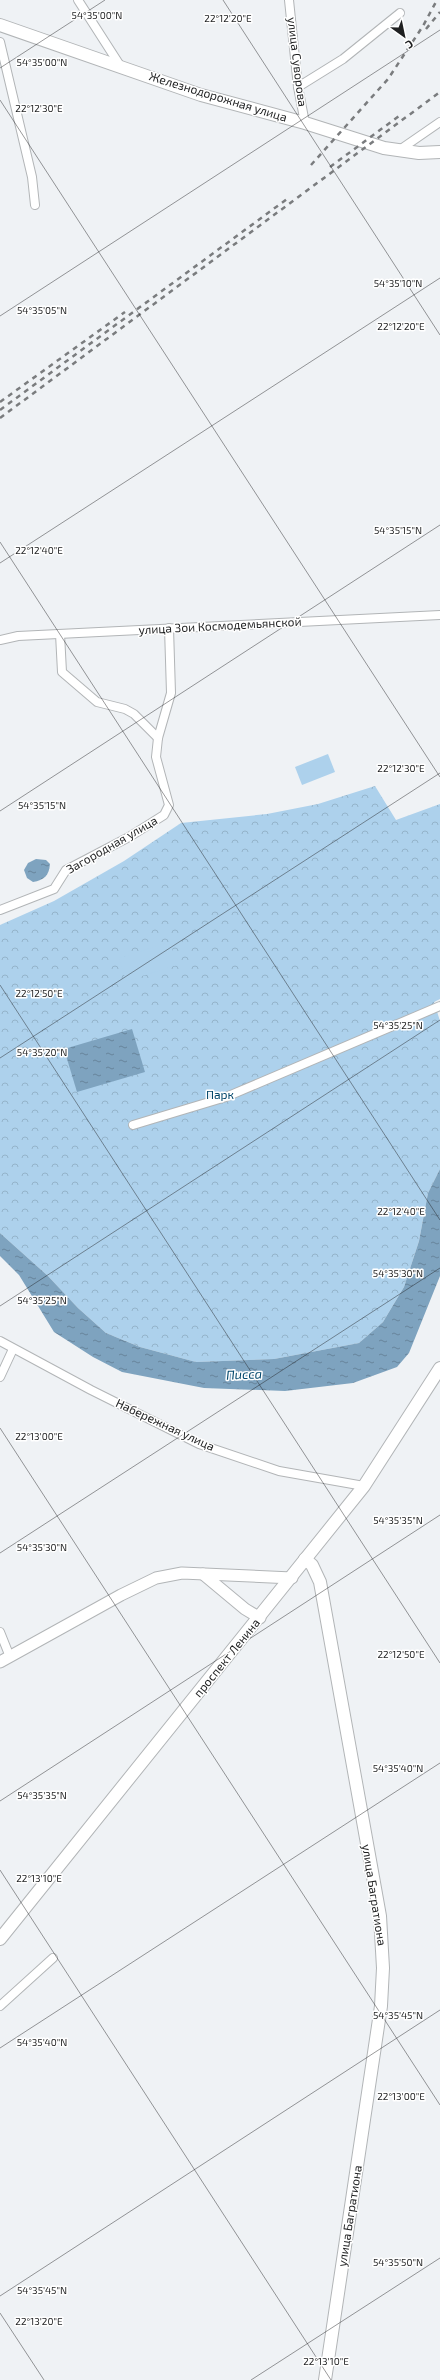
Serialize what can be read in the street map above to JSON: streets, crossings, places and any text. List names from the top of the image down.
{
  "streets": {
    "main road": ["Железнодорожная улица", "проспект Ленина", "улица Багратиона"],
    "street": [
      "улица Суворова",
      "улица Зои Космодемьянской",
      "Загородная улица",
      "Набережная улица"
    ]
  },
  "crossings": [
    ["улица Суворова", "Железнодорожная улица"],
    ["Набережная улица", "проспект Ленина"],
    ["проспект Ленина", "улица Багратиона"]
  ],
  "water": ["Писса"],
  "parks": ["Парк"],
  "north": "bottom right",
  "coordinates": [
    "54°35'00\"N",
    "22°12'20\"E",
    "22°12'30\"E",
    "54°35'10\"N",
    "54°35'05\"N",
    "54°35'15\"N",
    "22°12'40\"E",
    "22°12'50\"E",
    "54°35'25\"N",
    "54°35'20\"N",
    "54°35'30\"N",
    "22°13'00\"E",
    "54°35'35\"N",
    "54°35'40\"N",
    "22°13'10\"E",
    "54°35'45\"N",
    "54°35'50\"N",
    "22°13'20\"E"
  ]
}
